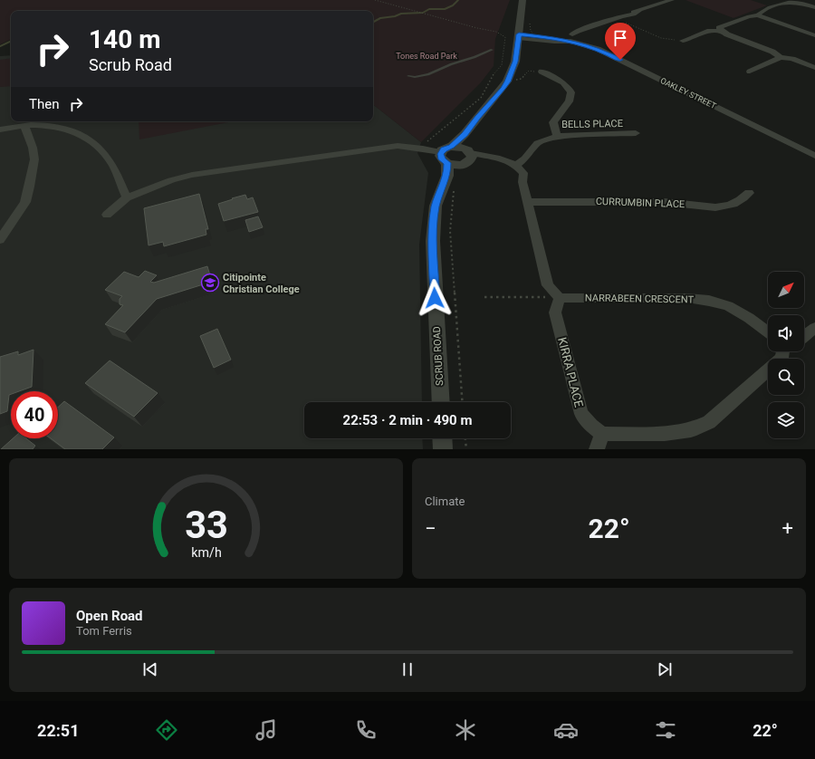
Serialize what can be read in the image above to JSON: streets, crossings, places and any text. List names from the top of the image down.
{
  "streets": {
    "street": [
      "OAKLEY STREET",
      "BELLS PLACE",
      "CURRUMBIN PLACE",
      "NARRABEEN CRESCENT",
      "SCRUB ROAD",
      "KIRRA PLACE"
    ]
  },
  "crossings": [
    ["NARRABEEN CRESCENT", "KIRRA PLACE"]
  ],
  "parks": ["Tones Road Park"],
  "places": {
    "school or university": ["Citipointe Christian College"]
  },
  "north": "top right",
  "page": {
    "turn": ["140 m", "Scrub Road"],
    "then": "Then",
    "limit": "40",
    "trip": "22:53 · 2 min · 490 m",
    "tile": "Climate",
    "heat": ["−", "22°", "+"],
    "song": ["Open Road", "Tom Ferris"],
    "tabs": ["22:51", "22°"],
    "gauge": ["33", "km/h"]
  }
}
